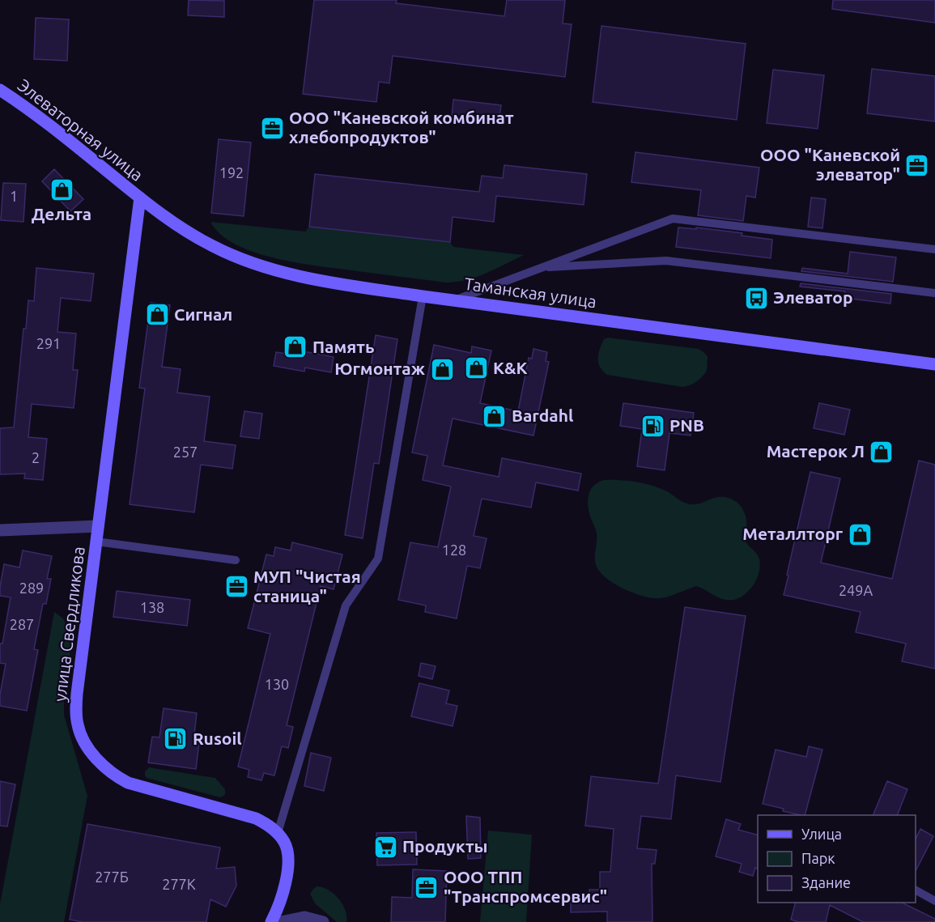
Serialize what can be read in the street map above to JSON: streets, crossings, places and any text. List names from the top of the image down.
{
  "streets": {
    "street": ["Элеваторная улица", "Таманская улица", "улица Свердликова"]
  },
  "crossings": [
    ["Элеваторная улица", "Таманская улица"],
    ["Элеваторная улица", "улица Свердликова"],
    ["Таманская улица", "улица Свердликова"]
  ],
  "places": {
    "office": [
      "ООО \"Каневской комбинат хлебопродуктов\"",
      "ООО \"Каневской элеватор\"",
      "МУП \"Чистая станица\"",
      "ООО ТПП \"Транспромсервис\""
    ],
    "shop": [
      "Дельта",
      "Сигнал",
      "Память",
      "K&K",
      "Югмонтаж",
      "Bardahl",
      "Мастерок Л",
      "Металлторг"
    ],
    "bus stop": ["Элеватор"],
    "fuel station": ["PNB", "Rusoil"],
    "supermarket": ["Продукты"]
  },
  "house_numbers": [
    "192",
    "1",
    "291",
    "257",
    "2",
    "128",
    "289",
    "249А",
    "138",
    "287",
    "130",
    "277Б",
    "277К"
  ],
  "legend": ["Улица", "Парк", "Здание"]
}
